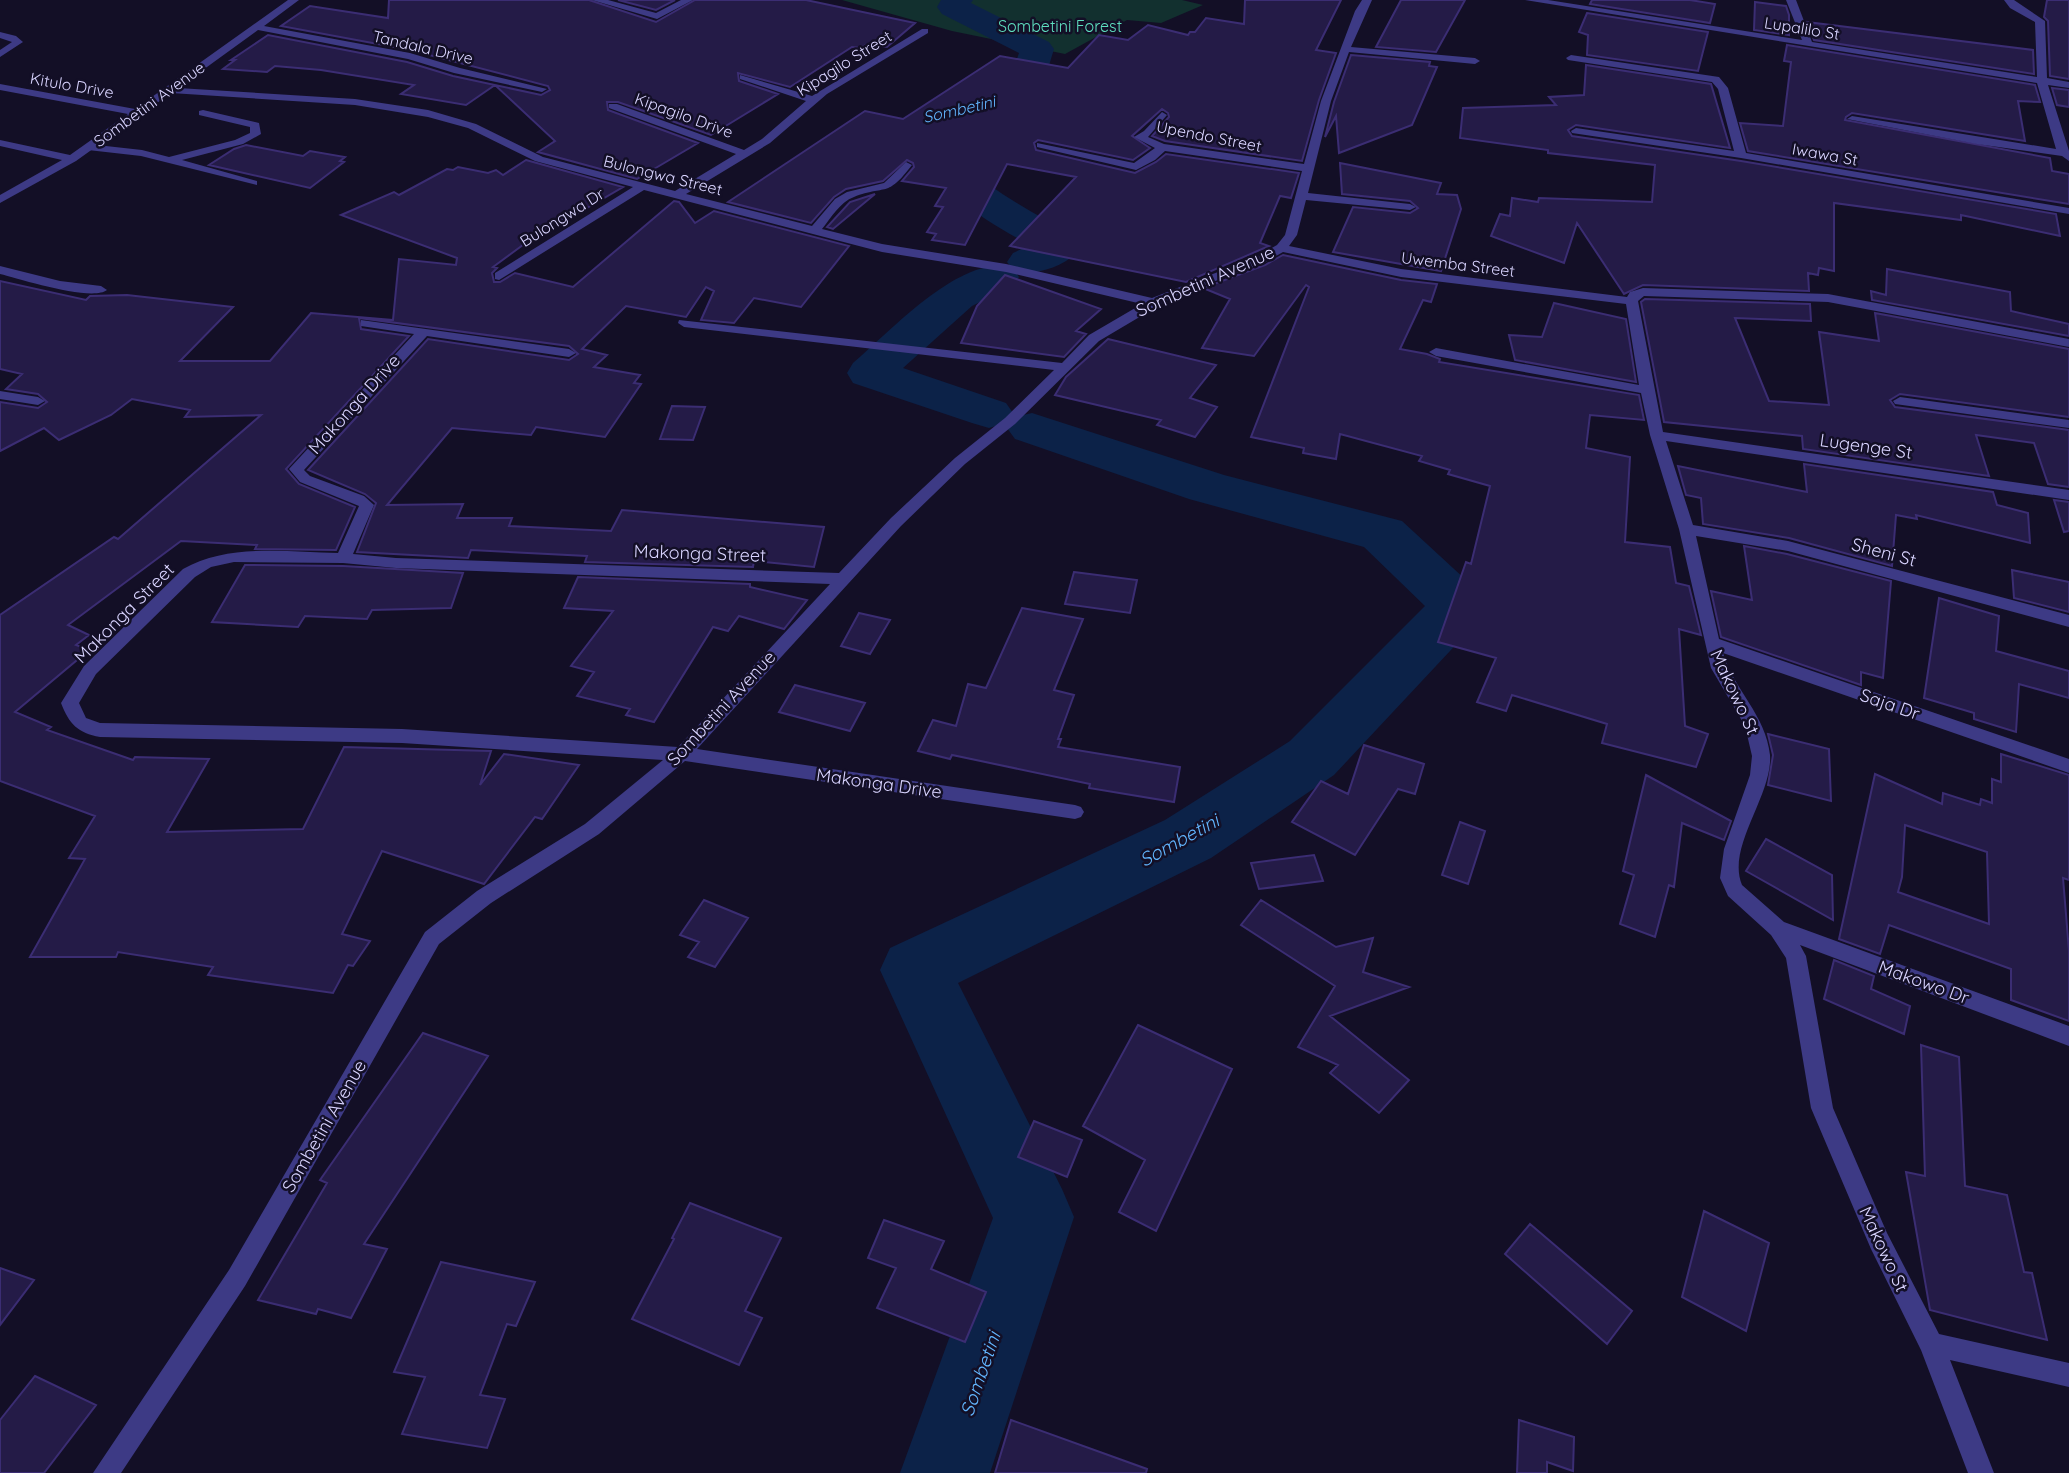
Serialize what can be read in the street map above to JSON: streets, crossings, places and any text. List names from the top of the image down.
{
  "streets": {
    "street": [
      "Lupalilo St",
      "Tandala Drive",
      "Kipagilo Street",
      "Kitulo Drive",
      "Sombetini Avenue",
      "Kipagilo Drive",
      "Upendo Street",
      "Iwawa St",
      "Bulongwa Street",
      "Bulongwa Dr",
      "Uwemba Street",
      "Makonga Drive",
      "Lugenge St",
      "Sheni St",
      "Makonga Street",
      "Makowo St",
      "Saja Dr",
      "Makowo Dr"
    ]
  },
  "crossings": [
    ["Tandala Drive", "Sombetini Avenue"],
    ["Kipagilo Street", "Kipagilo Drive"],
    ["Kipagilo Street", "Bulongwa Street"],
    ["Kitulo Drive", "Sombetini Avenue"],
    ["Sombetini Avenue", "Upendo Street"],
    ["Sombetini Avenue", "Bulongwa Street"],
    ["Sombetini Avenue", "Uwemba Street"],
    ["Sombetini Avenue", "Makonga Drive"],
    ["Sombetini Avenue", "Makonga Street"],
    ["Bulongwa Street", "Bulongwa Dr"],
    ["Uwemba Street", "Makowo St"],
    ["Makonga Drive", "Makonga Street"],
    ["Lugenge St", "Makowo St"],
    ["Sheni St", "Makowo St"],
    ["Makowo St", "Saja Dr"],
    ["Makowo St", "Makowo Dr"]
  ],
  "water": ["Sombetini"],
  "parks": ["Sombetini Forest"]
}
